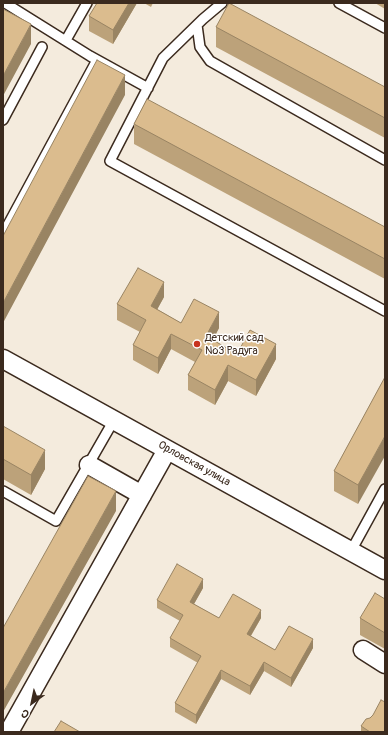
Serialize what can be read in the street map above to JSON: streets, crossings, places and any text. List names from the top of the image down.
{
  "streets": {
    "street": ["Орловская улица"]
  },
  "places": ["Детский сад №3 Радуга"],
  "north": "bottom left"
}
